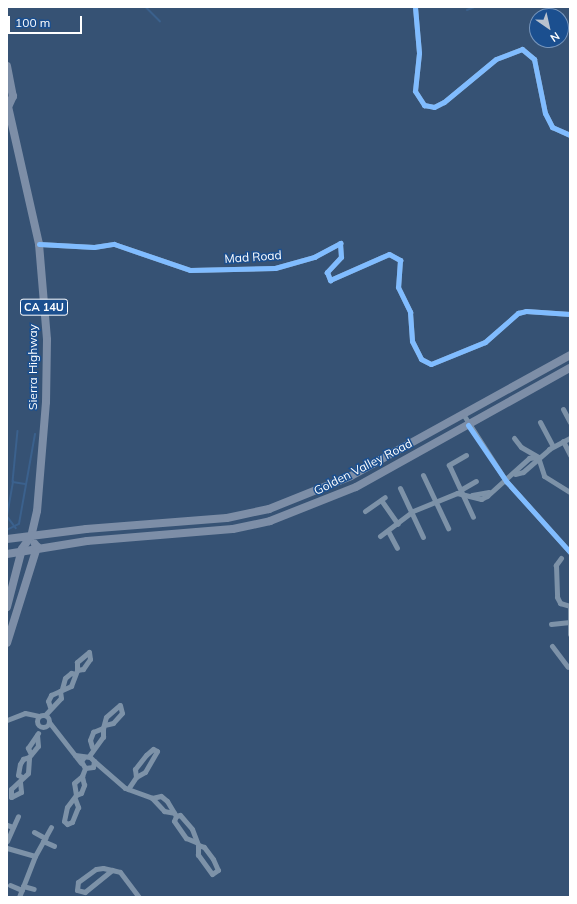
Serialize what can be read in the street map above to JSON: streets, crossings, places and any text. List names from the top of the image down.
{
  "streets": {
    "main road": ["CA 14U", "Sierra Highway", "Golden Valley Road"],
    "street": ["Mad Road"]
  },
  "crossings": [
    ["Mad Road", "Sierra Highway"],
    ["Sierra Highway", "Golden Valley Road"]
  ],
  "scale_bar": "100 m",
  "north": "bottom right"
}
